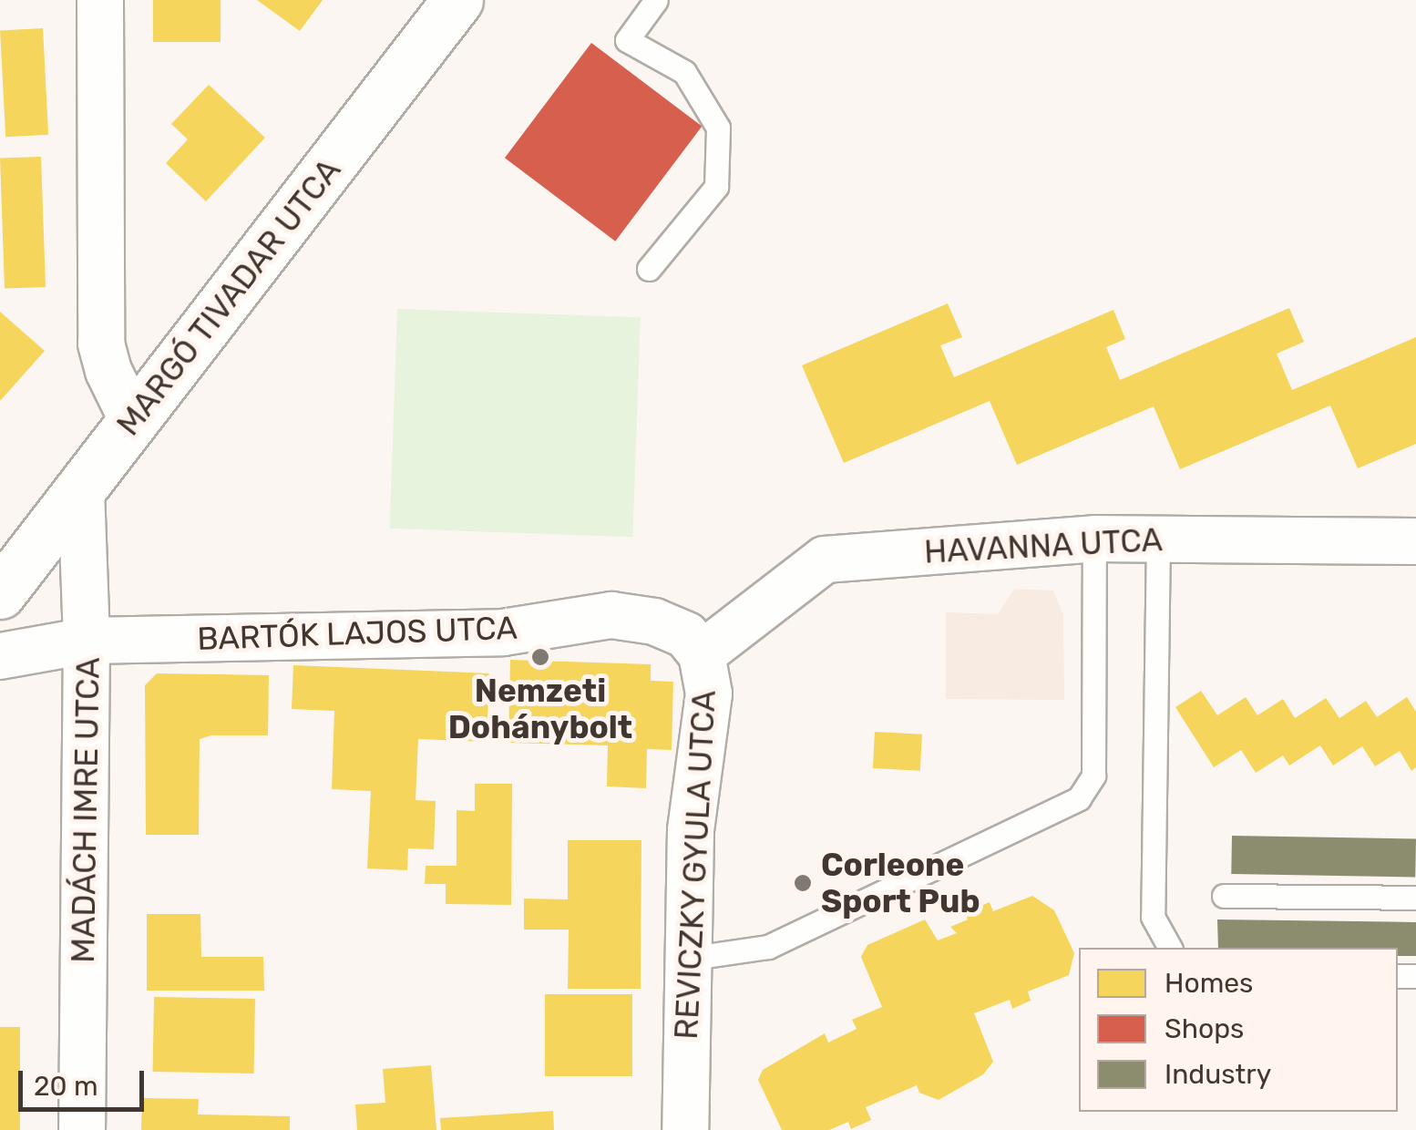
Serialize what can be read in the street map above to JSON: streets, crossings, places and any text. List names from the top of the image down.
{
  "streets": {
    "street": [
      "MARGÓ TIVADAR UTCA",
      "HAVANNA UTCA",
      "BARTÓK LAJOS UTCA",
      "MADÁCH IMRE UTCA",
      "REVICZKY GYULA UTCA"
    ]
  },
  "crossings": [
    ["MARGÓ TIVADAR UTCA", "MADÁCH IMRE UTCA"],
    ["HAVANNA UTCA", "BARTÓK LAJOS UTCA"],
    ["HAVANNA UTCA", "REVICZKY GYULA UTCA"],
    ["BARTÓK LAJOS UTCA", "MADÁCH IMRE UTCA"],
    ["BARTÓK LAJOS UTCA", "REVICZKY GYULA UTCA"]
  ],
  "places": ["Nemzeti Dohánybolt", "Corleone Sport Pub"],
  "legend": ["Homes", "Shops", "Industry"],
  "scale_bar": "20 m"
}
